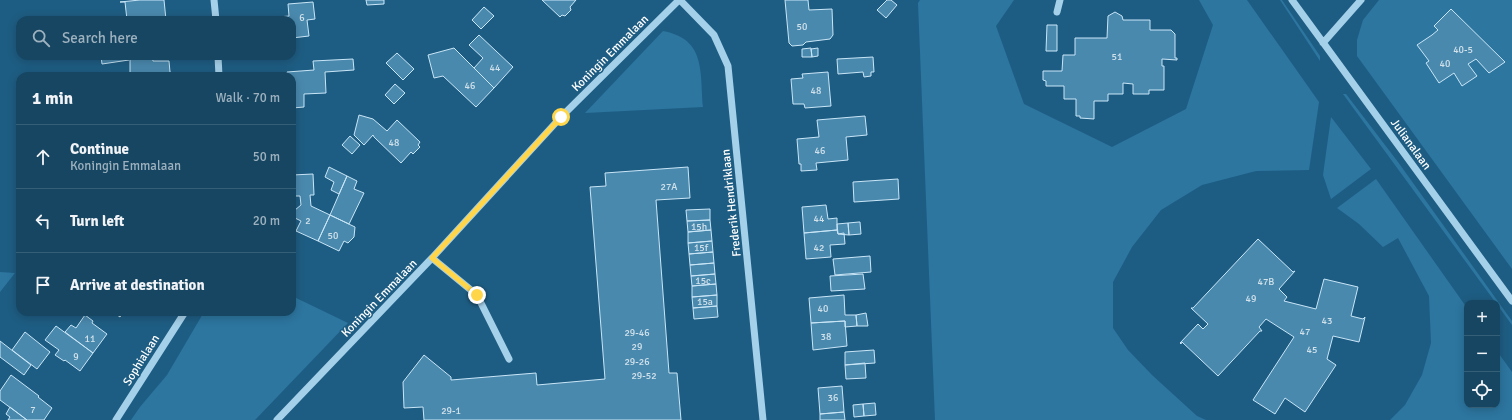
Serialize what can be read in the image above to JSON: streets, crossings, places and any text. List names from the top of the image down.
{
  "streets": {
    "street": [
      "Koningin Emmalaan",
      "Julianalaan",
      "Frederik Hendriklaan",
      "Sophialaan"
    ]
  },
  "crossings": [
    ["Koningin Emmalaan", "Frederik Hendriklaan"]
  ],
  "house_numbers": [
    "6",
    "50",
    "40-5",
    "51",
    "40",
    "44",
    "46",
    "48",
    "48",
    "46",
    "27A",
    "44",
    "2",
    "15h",
    "50",
    "15f",
    "42",
    "15c",
    "47B",
    "49",
    "15a",
    "40",
    "43",
    "47",
    "29-46",
    "38",
    "11",
    "29",
    "45",
    "9",
    "29-26",
    "29-52",
    "36",
    "7",
    "29-1"
  ],
  "page": {
    "search": "Search here",
    "heading": ["1 min", "Walk · 70 m"],
    "list": [
      ["Continue", "Koningin Emmalaan", "50 m"],
      ["Turn left", "20 m"],
      "Arrive at destination"
    ],
    "map_buttons": ["+", "−"]
  }
}
